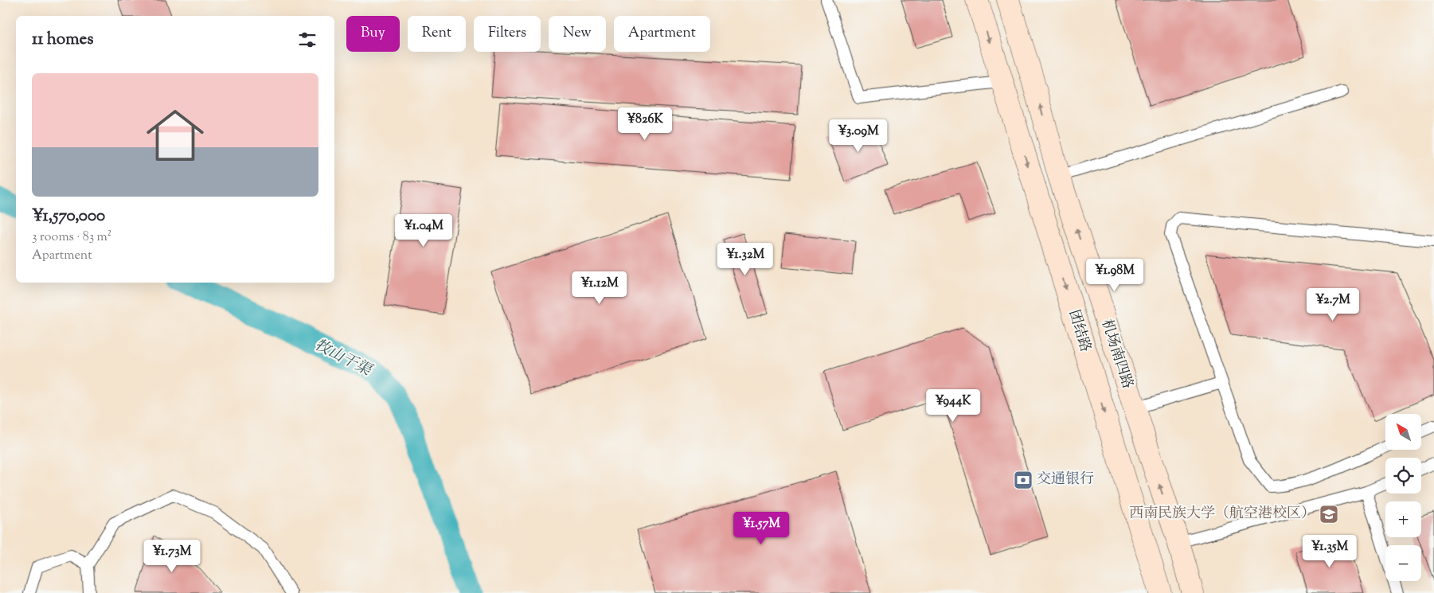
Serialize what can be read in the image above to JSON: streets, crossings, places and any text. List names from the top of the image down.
{
  "streets": {
    "main road": ["团结路", "机场南四路"]
  },
  "one_way": ["团结路", "机场南四路"],
  "water": ["牧山干渠"],
  "places": {
    "bank": ["交通银行"],
    "school or university": ["西南民族大学（航空港校区）"]
  },
  "north": "top left",
  "page": {
    "chip": [
      "Buy",
      "Rent",
      "Filters",
      "New",
      "Apartment"
    ],
    "heading": "11 homes",
    "list": [
      {
        "name": "¥1,570,000",
        "note": "3 rooms · 83 m² · Apartment"
      }
    ],
    "price": [
      "¥826K",
      "¥3.09M",
      "¥1.04M",
      "¥1.32M",
      "¥1.98M",
      "¥1.12M",
      "¥2.7M",
      "¥944K",
      "¥1.57M",
      "¥1.35M",
      "¥1.73M"
    ],
    "map_buttons": ["+", "−"]
  }
}
